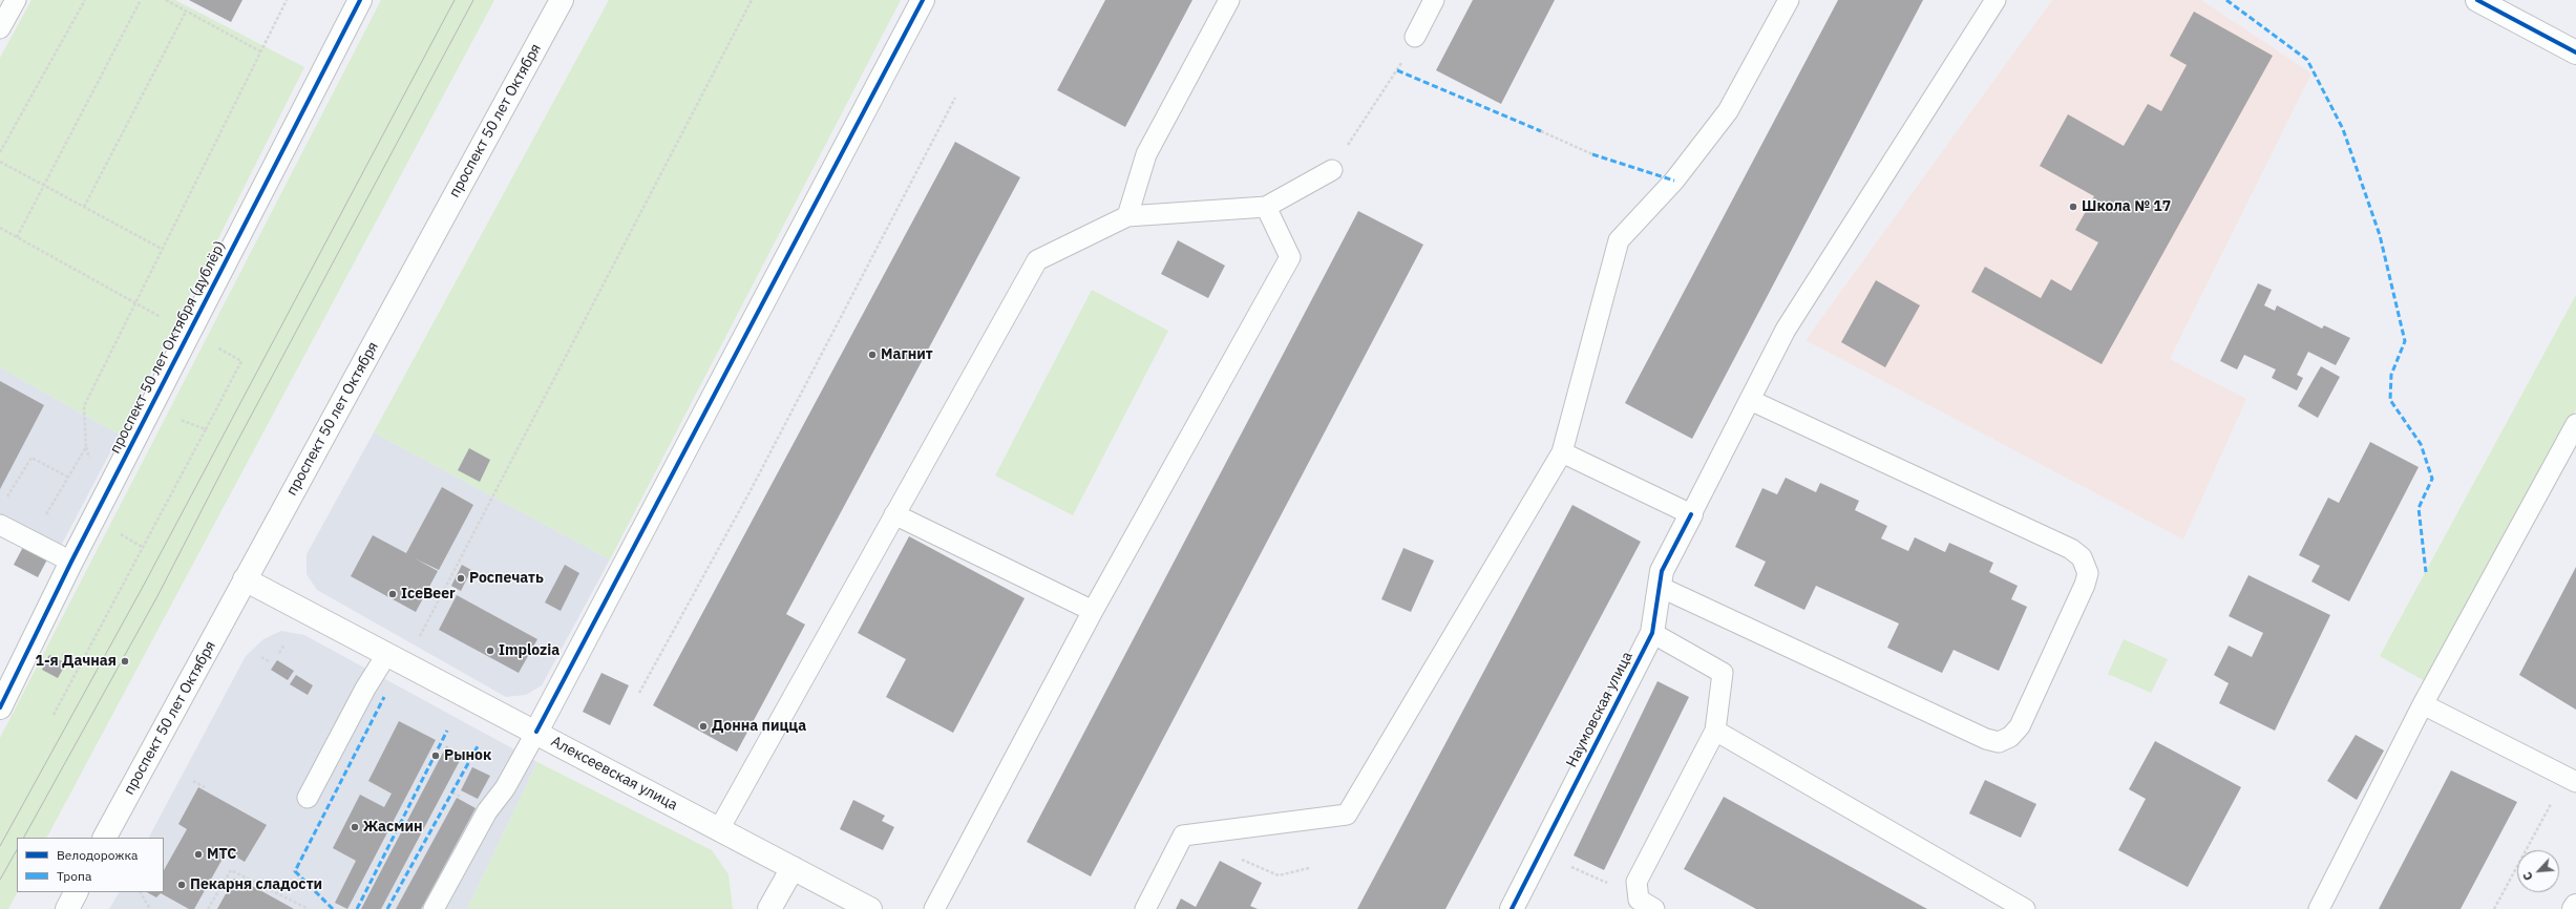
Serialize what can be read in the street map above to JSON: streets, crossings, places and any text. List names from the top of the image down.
{
  "streets": {
    "street": [
      "проспект 50 лет Октября",
      "проспект 50 лет Октября (дублёр)",
      "Наумовская улица",
      "Алексеевская улица"
    ]
  },
  "crossings": [
    ["проспект 50 лет Октября", "Алексеевская улица"]
  ],
  "places": [
    "Школа № 17",
    "Магнит",
    "Роспечать",
    "IceBeer",
    "Implozia",
    "1-я Дачная",
    "Донна пицца",
    "Рынок",
    "Жасмин",
    "МТС",
    "Пекарня сладости"
  ],
  "legend": ["Велодорожка", "Тропа"],
  "north": "bottom left"
}
